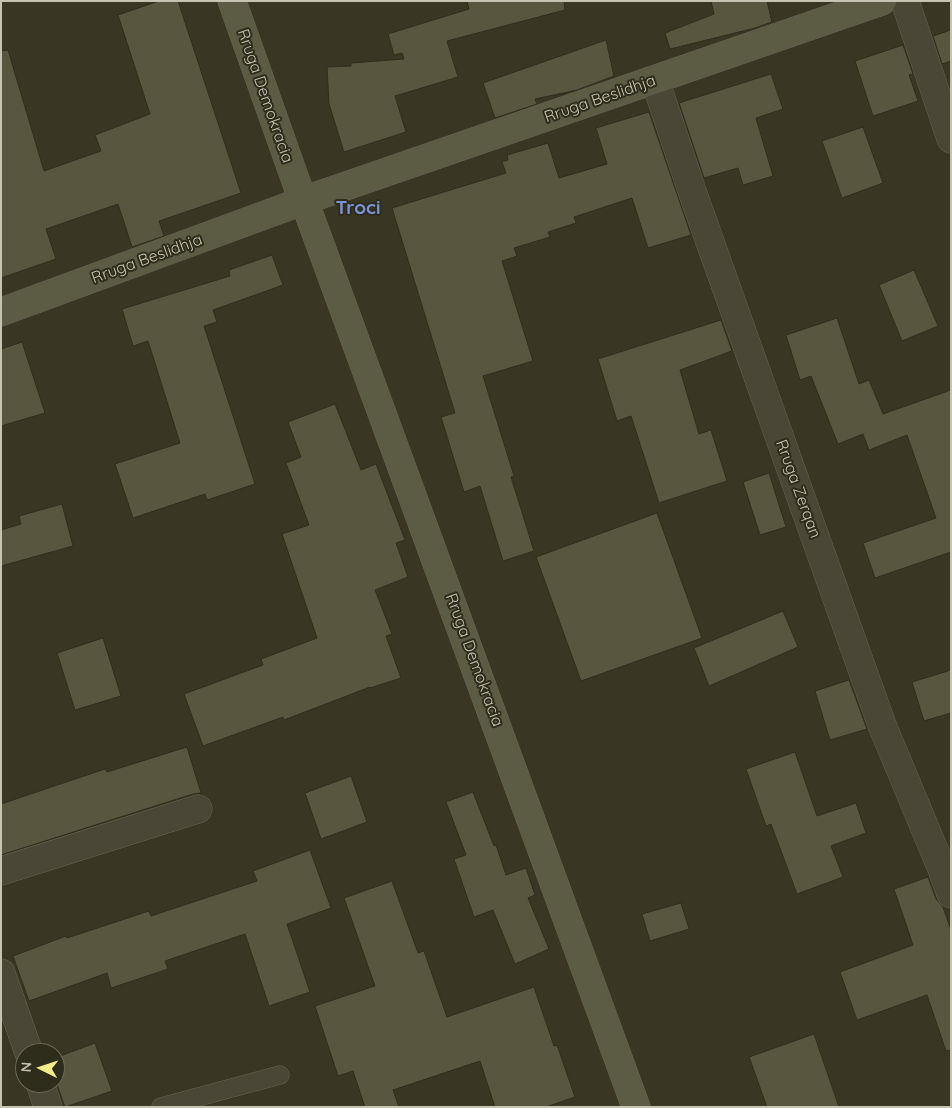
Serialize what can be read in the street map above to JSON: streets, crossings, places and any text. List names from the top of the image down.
{
  "streets": {
    "main road": ["Rruga Demokracia", "Rruga Beslidhja"],
    "street": ["Rruga Zerqan"]
  },
  "crossings": [
    ["Rruga Demokracia", "Rruga Beslidhja"],
    ["Rruga Beslidhja", "Rruga Zerqan"]
  ],
  "districts": ["Troci"],
  "north": "left"
}
